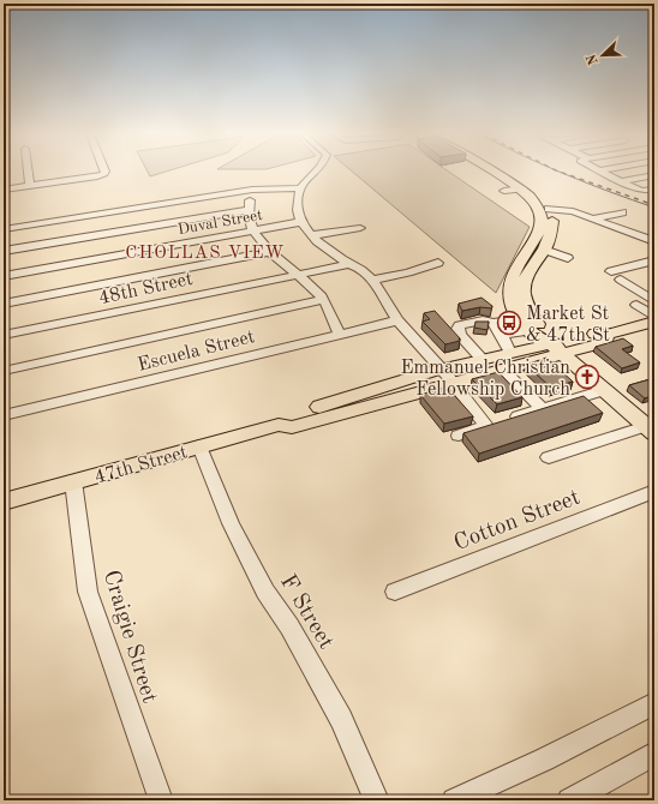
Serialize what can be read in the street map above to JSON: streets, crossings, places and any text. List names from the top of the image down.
{
  "streets": {
    "main road": ["47th Street"],
    "street": [
      "Duval Street",
      "48th Street",
      "Escuela Street",
      "Cotton Street",
      "F Street",
      "Craigie Street"
    ]
  },
  "crossings": [
    ["47th Street", "F Street"],
    ["47th Street", "Craigie Street"]
  ],
  "districts": ["CHOLLAS VIEW"],
  "places": {
    "bus stop": ["Market St & 47th St"],
    "church": ["Emmanuel Christian Fellowship Church"]
  },
  "north": "bottom left"
}
